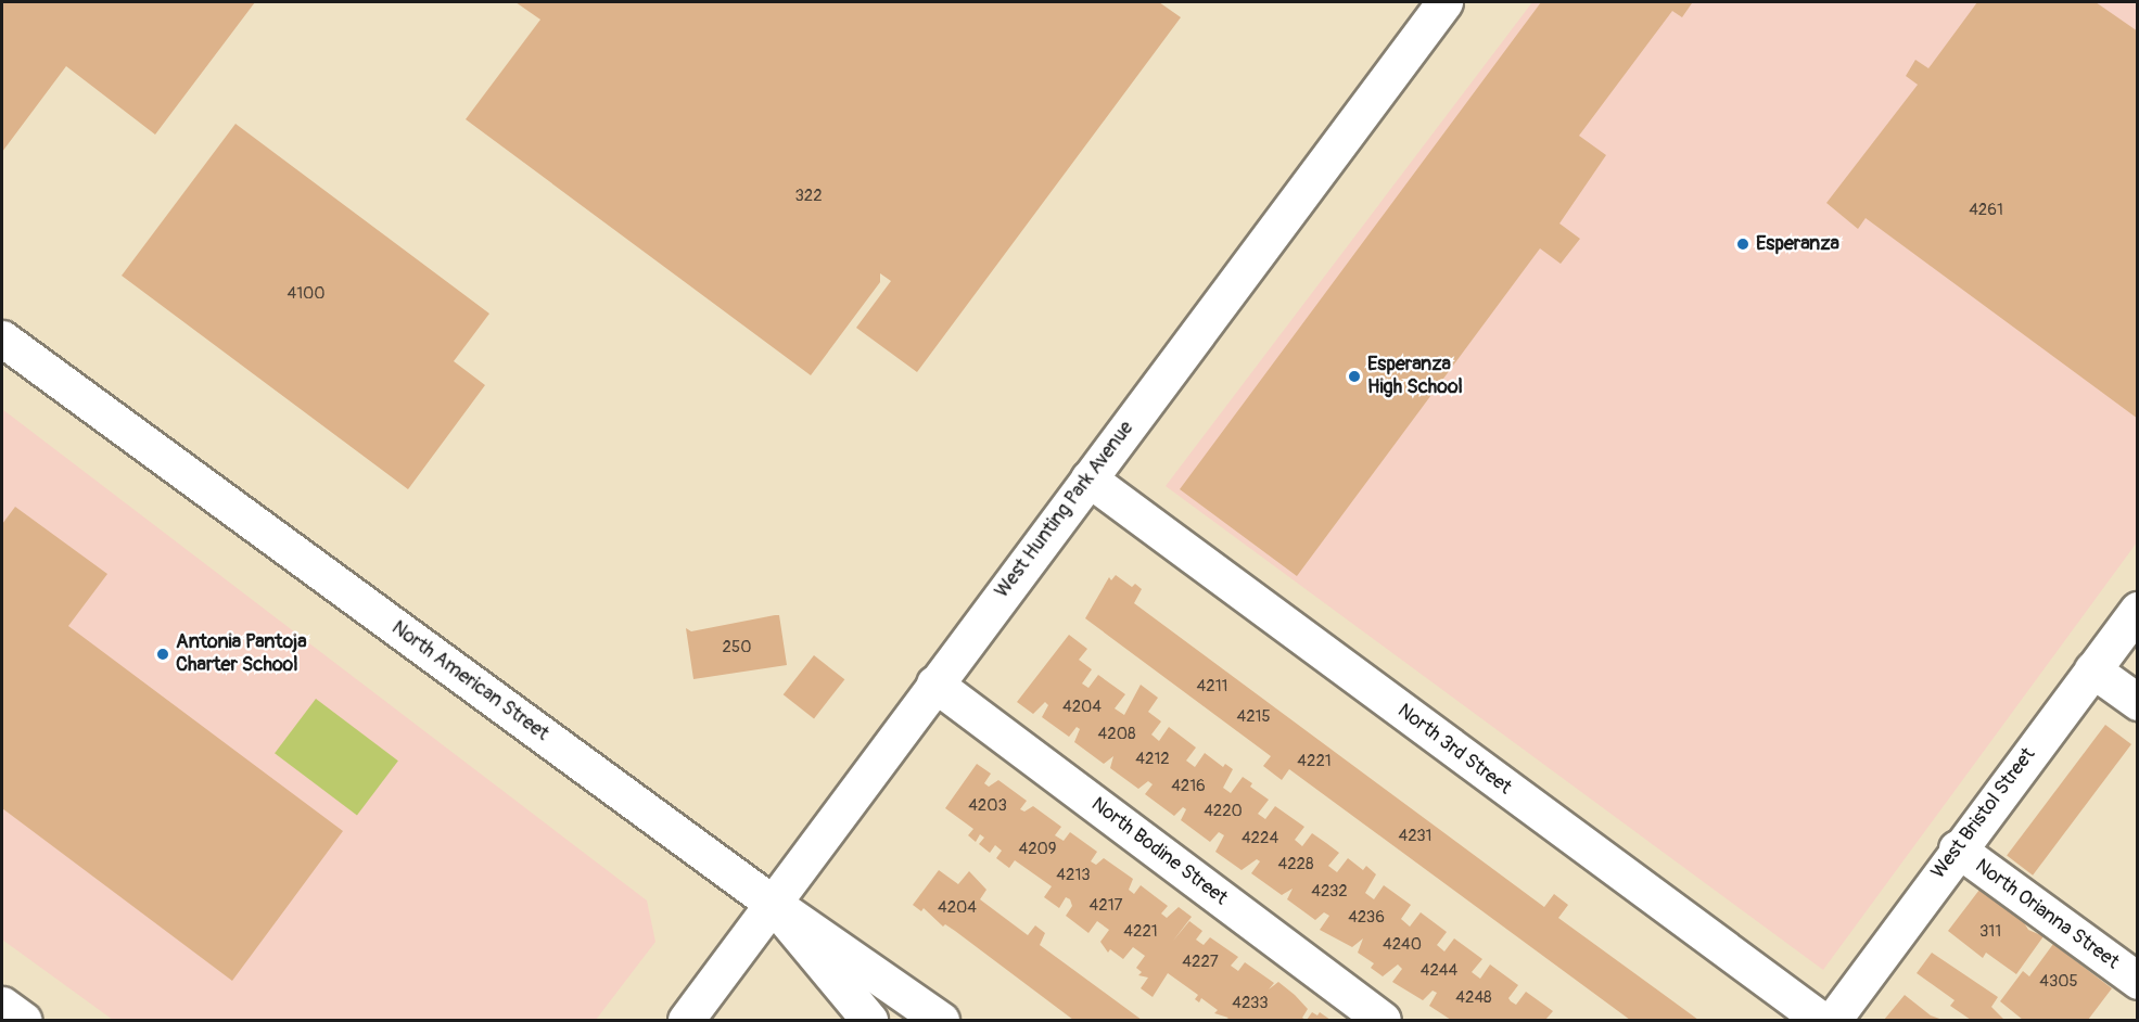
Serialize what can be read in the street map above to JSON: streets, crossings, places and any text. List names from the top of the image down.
{
  "streets": {
    "street": [
      "West Hunting Park Avenue",
      "North American Street",
      "North 3rd Street",
      "West Bristol Street",
      "North Bodine Street",
      "North Orianna Street"
    ]
  },
  "crossings": [
    ["West Hunting Park Avenue", "North American Street"],
    ["West Hunting Park Avenue", "North 3rd Street"],
    ["West Hunting Park Avenue", "North Bodine Street"],
    ["West Bristol Street", "North Orianna Street"]
  ],
  "places": ["Esperanza", "Esperanza High School", "Antonia Pantoja Charter School"],
  "house_numbers": [
    "322",
    "4261",
    "4100",
    "250",
    "4211",
    "4204",
    "4215",
    "4208",
    "4212",
    "4221",
    "4216",
    "4203",
    "4220",
    "4231",
    "4224",
    "4209",
    "4228",
    "4213",
    "4232",
    "4217",
    "4204",
    "4236",
    "4221",
    "311",
    "4240",
    "4227",
    "4244",
    "4305",
    "4248",
    "4233"
  ]
}
